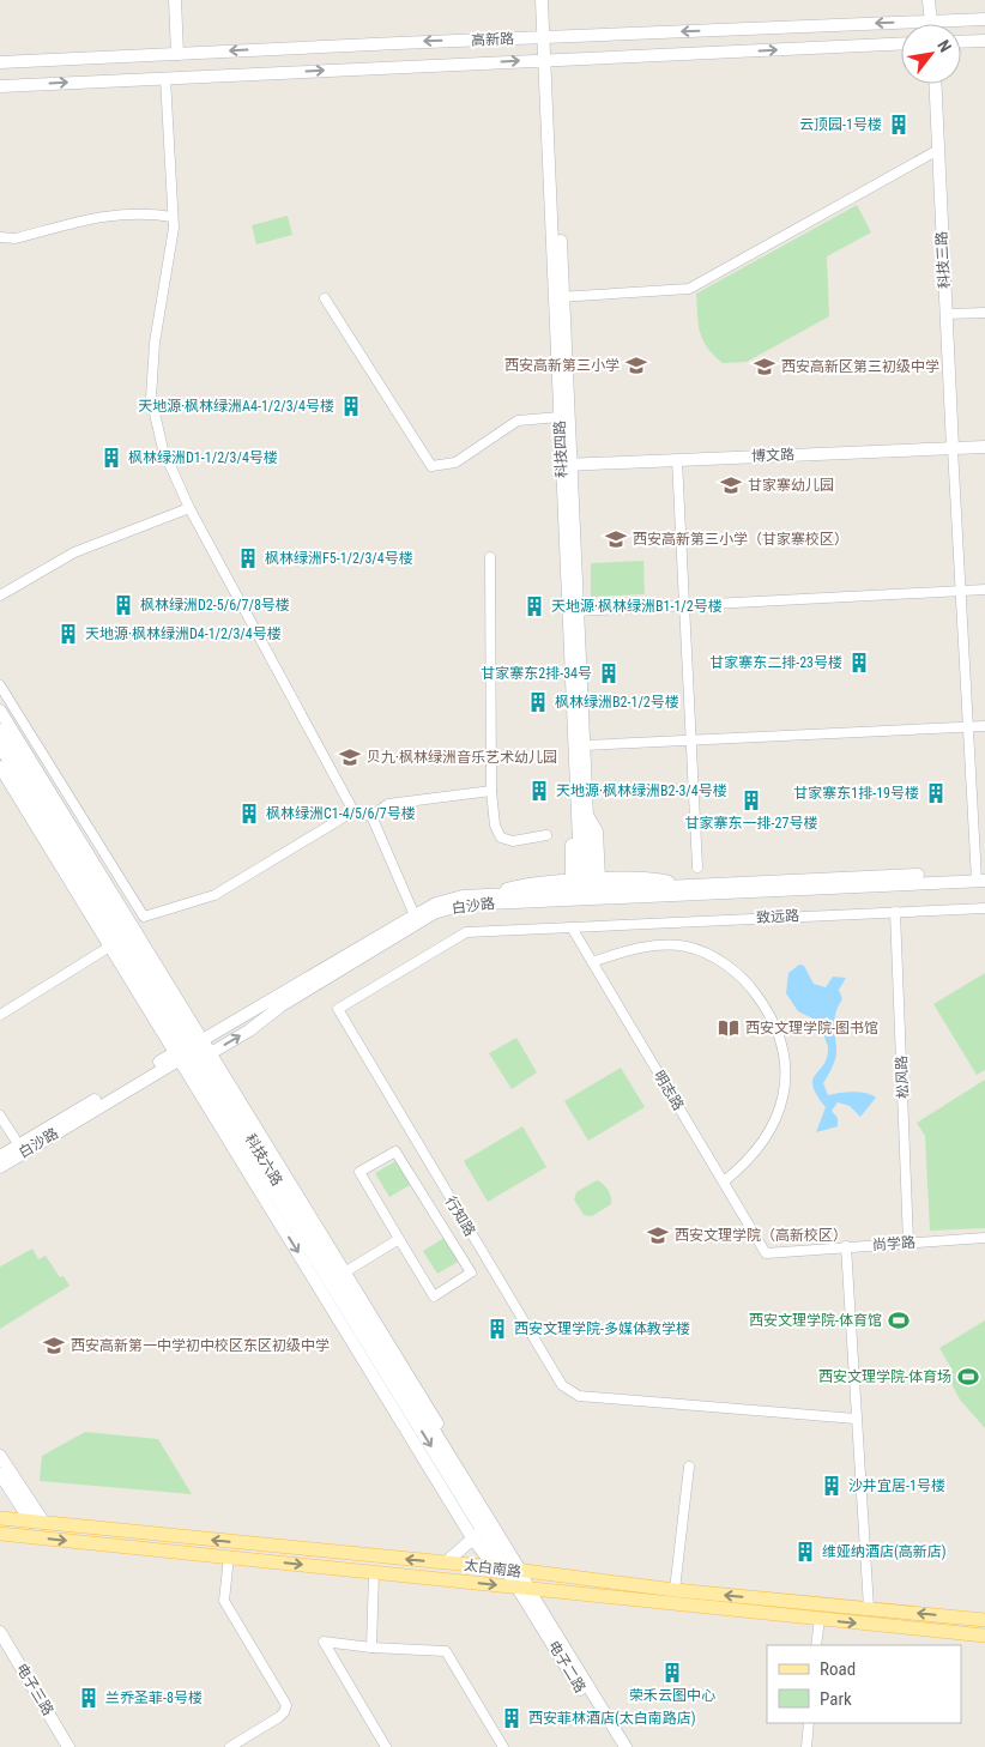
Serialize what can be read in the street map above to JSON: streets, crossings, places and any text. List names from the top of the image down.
{
  "streets": {
    "main road": [
      "高新路",
      "科技三路",
      "科技四路",
      "博文路",
      "白沙路",
      "科技六路",
      "太白南路",
      "电子二路",
      "电子三路"
    ],
    "street": [
      "致远路",
      "松风路",
      "明志路",
      "行知路",
      "尚学路"
    ]
  },
  "crossings": [
    ["高新路", "科技四路"],
    ["科技三路", "博文路"],
    ["科技四路", "博文路"],
    ["科技四路", "白沙路"],
    ["白沙路", "科技六路"],
    ["致远路", "松风路"],
    ["致远路", "明志路"],
    ["致远路", "行知路"],
    ["松风路", "尚学路"],
    ["明志路", "行知路"],
    ["明志路", "尚学路"],
    ["科技六路", "太白南路"],
    ["科技六路", "电子二路"],
    ["太白南路", "电子二路"]
  ],
  "places": {
    "building": [
      "云顶园-1号楼",
      "天地源·枫林绿洲A4-1/2/3/4号楼",
      "枫林绿洲D1-1/2/3/4号楼",
      "枫林绿洲F5-1/2/3/4号楼",
      "枫林绿洲D2-5/6/7/8号楼",
      "天地源·枫林绿洲B1-1/2号楼",
      "天地源·枫林绿洲D4-1/2/3/4号楼",
      "甘家寨东二排-23号楼",
      "甘家寨东2排-34号",
      "枫林绿洲B2-1/2号楼",
      "天地源·枫林绿洲B2-3/4号楼",
      "甘家寨东1排-19号楼",
      "甘家寨东一排-27号楼",
      "枫林绿洲C1-4/5/6/7号楼",
      "西安文理学院-多媒体教学楼",
      "沙井宜居-1号楼",
      "维娅纳酒店(高新店)",
      "荣禾云图中心",
      "兰乔圣菲-8号楼",
      "西安菲林酒店(太白南路店)"
    ],
    "school or university": [
      "西安高新第三小学",
      "西安高新区第三初级中学",
      "甘家寨幼儿园",
      "西安高新第三小学（甘家寨校区）",
      "贝九·枫林绿洲音乐艺术幼儿园",
      "西安文理学院（高新校区）",
      "西安高新第一中学初中校区东区初级中学"
    ],
    "library": ["西安文理学院-图书馆"],
    "sports": ["西安文理学院-体育馆", "西安文理学院-体育场"]
  },
  "legend": ["Road", "Park"],
  "north": "top right"
}
